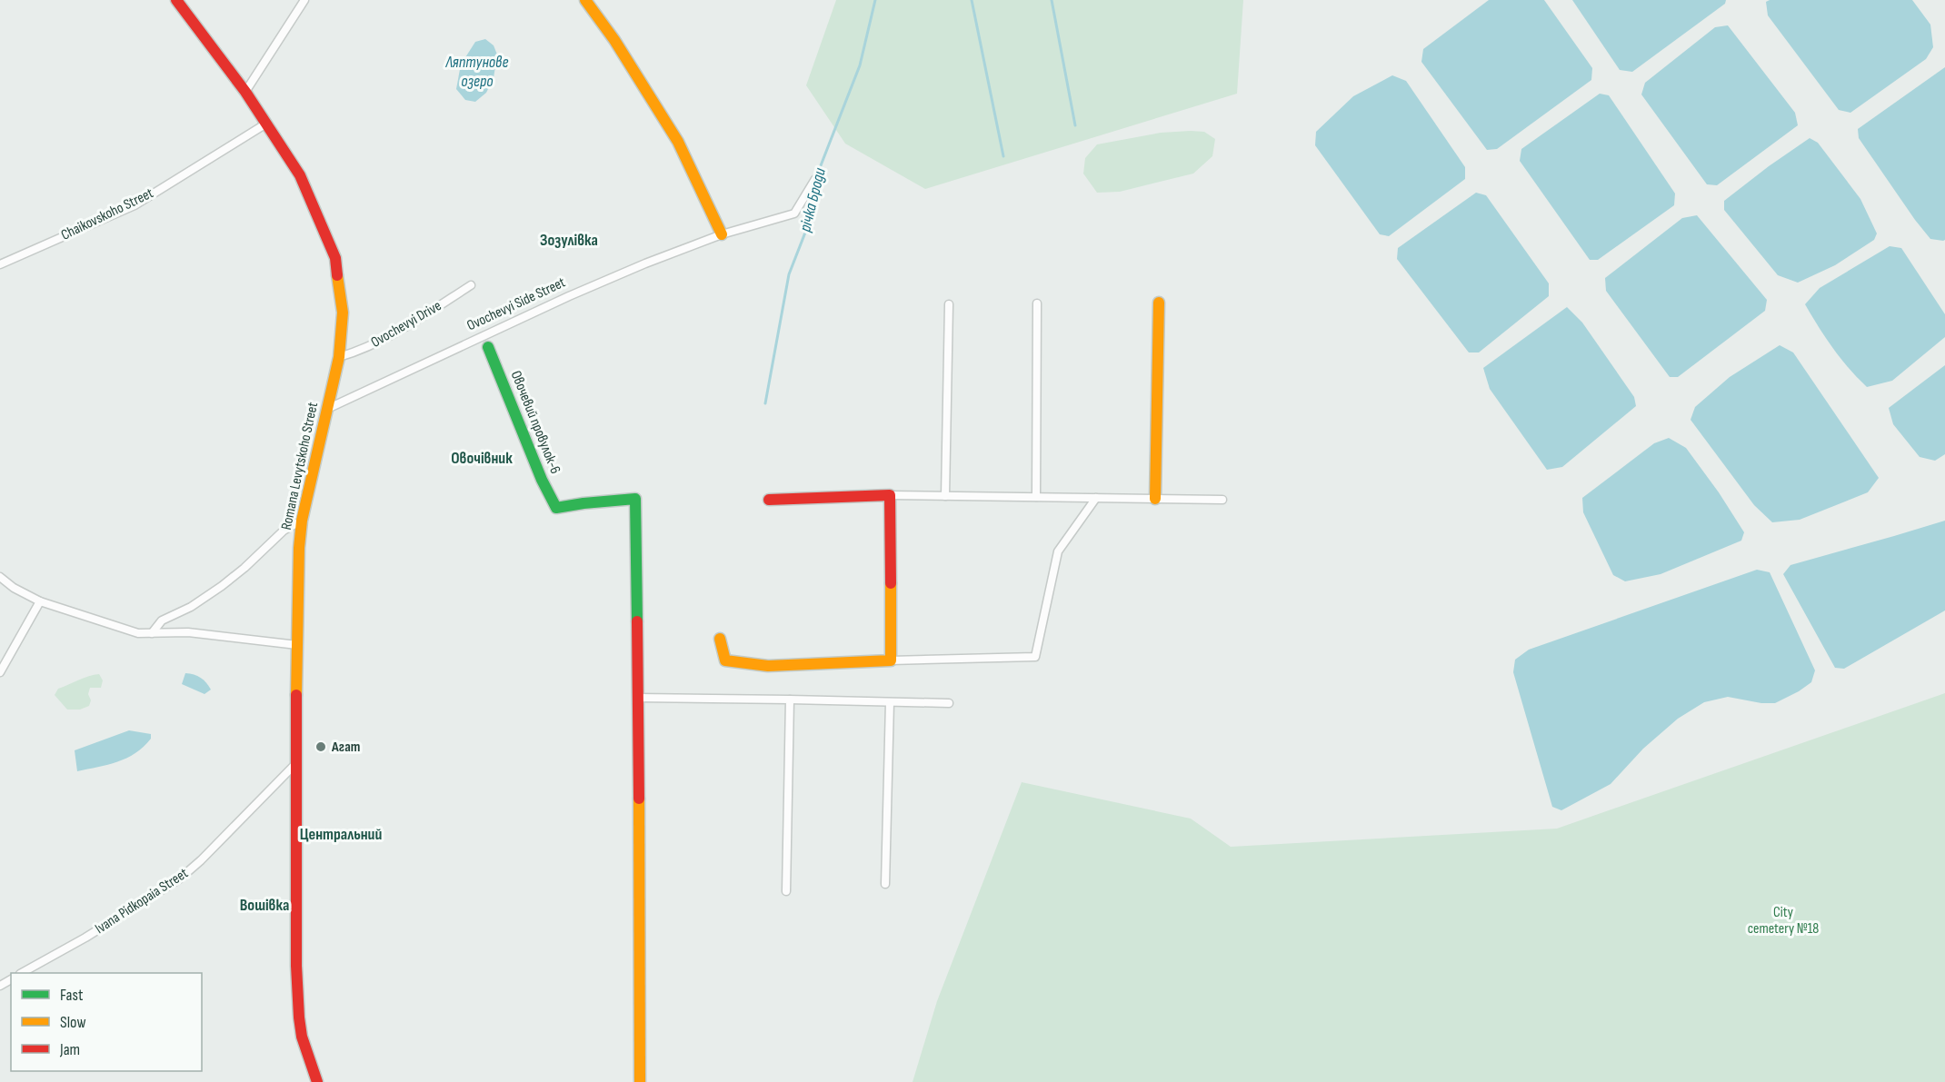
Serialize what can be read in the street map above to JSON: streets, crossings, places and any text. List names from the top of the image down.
{
  "streets": {
    "street": [
      "Chaikovskoho Street",
      "Ovochevyi Side Street",
      "Ovochevyi Drive",
      "Овочевий провулок-6",
      "Romana Levytskoho Street",
      "Ivana Pidkopaia Street"
    ]
  },
  "crossings": [
    ["Chaikovskoho Street", "Romana Levytskoho Street"],
    ["Ovochevyi Side Street", "Romana Levytskoho Street"],
    ["Ovochevyi Drive", "Romana Levytskoho Street"],
    ["Romana Levytskoho Street", "Ivana Pidkopaia Street"]
  ],
  "districts": [
    "Зозулівка",
    "Овочівник",
    "Центральний",
    "Вошівка"
  ],
  "water": ["Ляптунове озеро", "річка Броди"],
  "parks": ["City cemetery №18"],
  "places": ["Агат"],
  "legend": ["Fast", "Slow", "Jam"]
}
